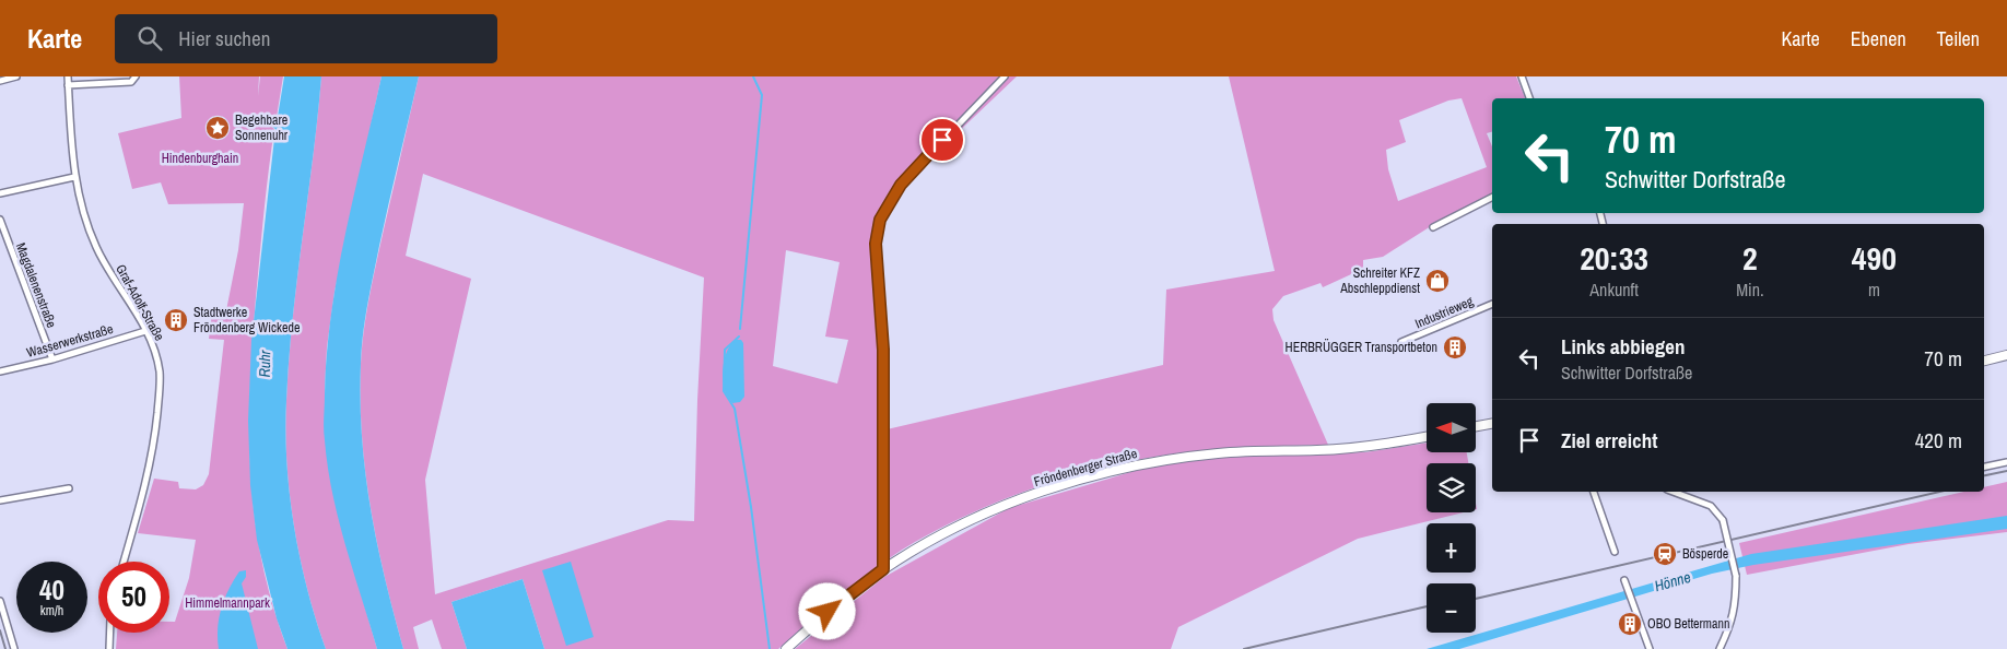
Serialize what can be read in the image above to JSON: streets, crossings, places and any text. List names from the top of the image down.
{
  "streets": {
    "main road": ["Fröndenberger Straße"],
    "street": [
      "Magdalenenstraße",
      "Graf-Adolf-Straße",
      "Industrieweg",
      "Wasserwerkstraße"
    ]
  },
  "crossings": [
    ["Magdalenenstraße", "Wasserwerkstraße"],
    ["Graf-Adolf-Straße", "Wasserwerkstraße"]
  ],
  "water": ["Ruhr", "Hönne"],
  "parks": ["Hindenburghain", "Himmelmannpark"],
  "places": {
    "place": ["Begehbare Sonnenuhr"],
    "shop": ["Schreiter KFZ Abschleppdienst"],
    "building": ["Stadtwerke Fröndenberg Wickede", "HERBRÜGGER Transportbeton", "OBO Bettermann"],
    "station": ["Bösperde"]
  },
  "north": "left",
  "page": {
    "header": "Karte",
    "search": "Hier suchen",
    "nav": ["Karte", "Ebenen", "Teilen"],
    "turn": ["70 m", "Schwitter Dorfstraße"],
    "eta": [
      "20:33",
      "Ankunft",
      "2",
      "Min.",
      "490",
      "m"
    ],
    "list": [
      {
        "name": "Links abbiegen",
        "note": "Schwitter Dorfstraße",
        "value": "70 m"
      },
      {
        "name": "Ziel erreicht",
        "value": "420 m"
      }
    ],
    "map_buttons": ["+", "−"],
    "speed": "40 km/h",
    "limit": "50"
  }
}
